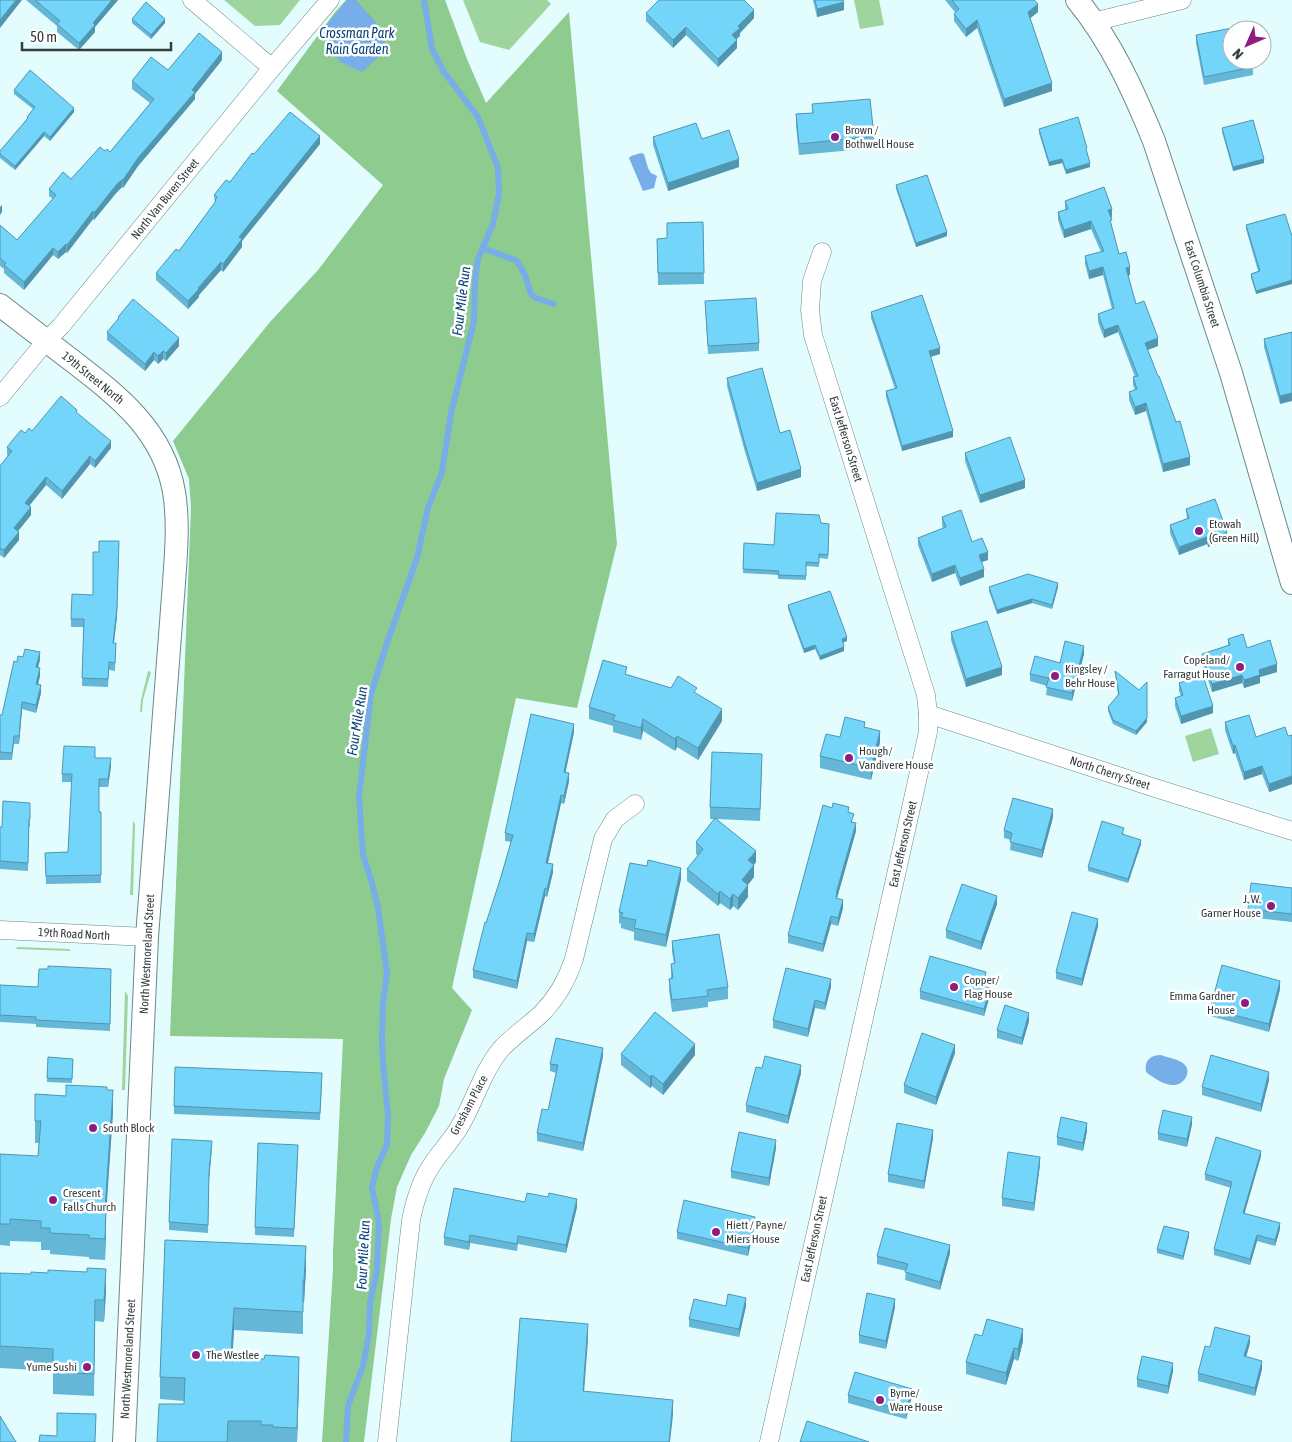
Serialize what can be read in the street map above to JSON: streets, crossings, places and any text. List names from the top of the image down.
{
  "streets": {
    "street": [
      "North Van Buren Street",
      "East Columbia Street",
      "19th Street North",
      "East Jefferson Street",
      "North Cherry Street",
      "19th Road North",
      "North Westmoreland Street",
      "Gresham Place"
    ]
  },
  "crossings": [
    ["North Van Buren Street", "19th Street North"],
    ["19th Street North", "North Westmoreland Street"],
    ["East Jefferson Street", "North Cherry Street"],
    ["19th Road North", "North Westmoreland Street"]
  ],
  "water": ["Crossman Park Rain Garden", "Four Mile Run"],
  "places": [
    "Brown / Bothwell House",
    "Etowah (Green Hill)",
    "Copeland/ Farragut House",
    "Kingsley / Behr House",
    "Hough/ Vandivere House",
    "J. W. Garner House",
    "Copper/ Flag House",
    "Emma Gardner House",
    "South Block",
    "Crescent Falls Church",
    "Hiett / Payne/ Miers House",
    "The Westlee",
    "Yume Sushi",
    "Byrne/ Ware House"
  ],
  "scale_bar": "50 m",
  "north": "bottom left"
}
